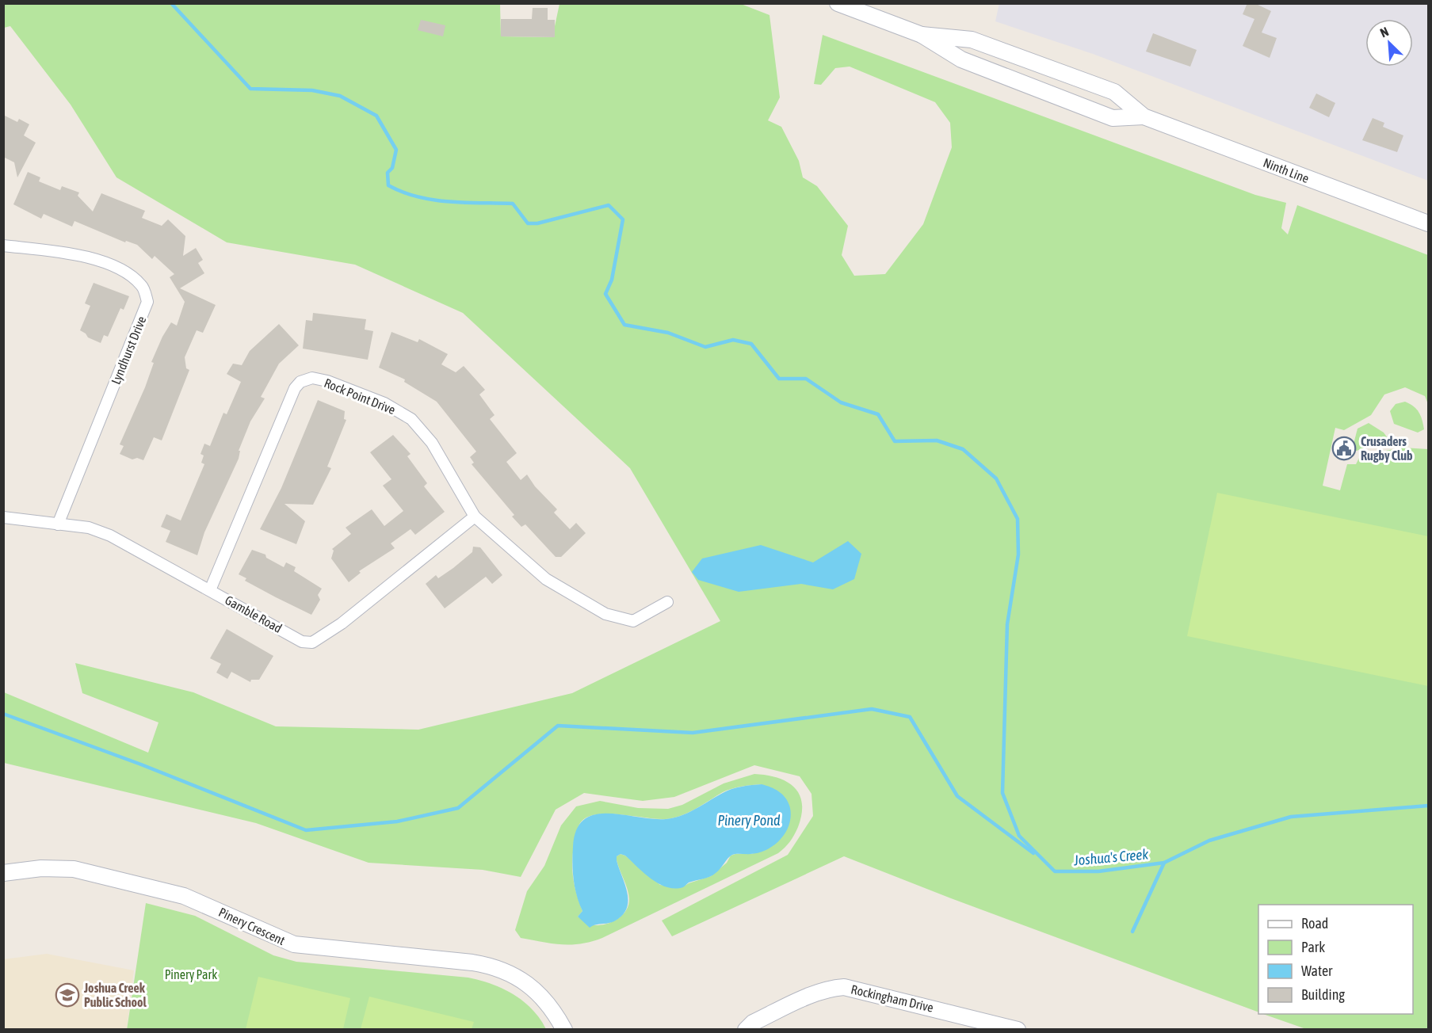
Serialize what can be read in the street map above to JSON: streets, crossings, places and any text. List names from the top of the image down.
{
  "streets": {
    "street": [
      "Ninth Line",
      "Lyndhurst Drive",
      "Rock Point Drive",
      "Gamble Road",
      "Pinery Crescent",
      "Rockingham Drive"
    ]
  },
  "crossings": [
    ["Lyndhurst Drive", "Gamble Road"],
    ["Rock Point Drive", "Gamble Road"]
  ],
  "water": ["Pinery Pond", "Joshua's Creek"],
  "parks": ["Pinery Park"],
  "places": {
    "public building": ["Crusaders Rugby Club"],
    "school or university": ["Joshua Creek Public School"]
  },
  "legend": [
    "Road",
    "Park",
    "Water",
    "Building"
  ],
  "north": "top left"
}
